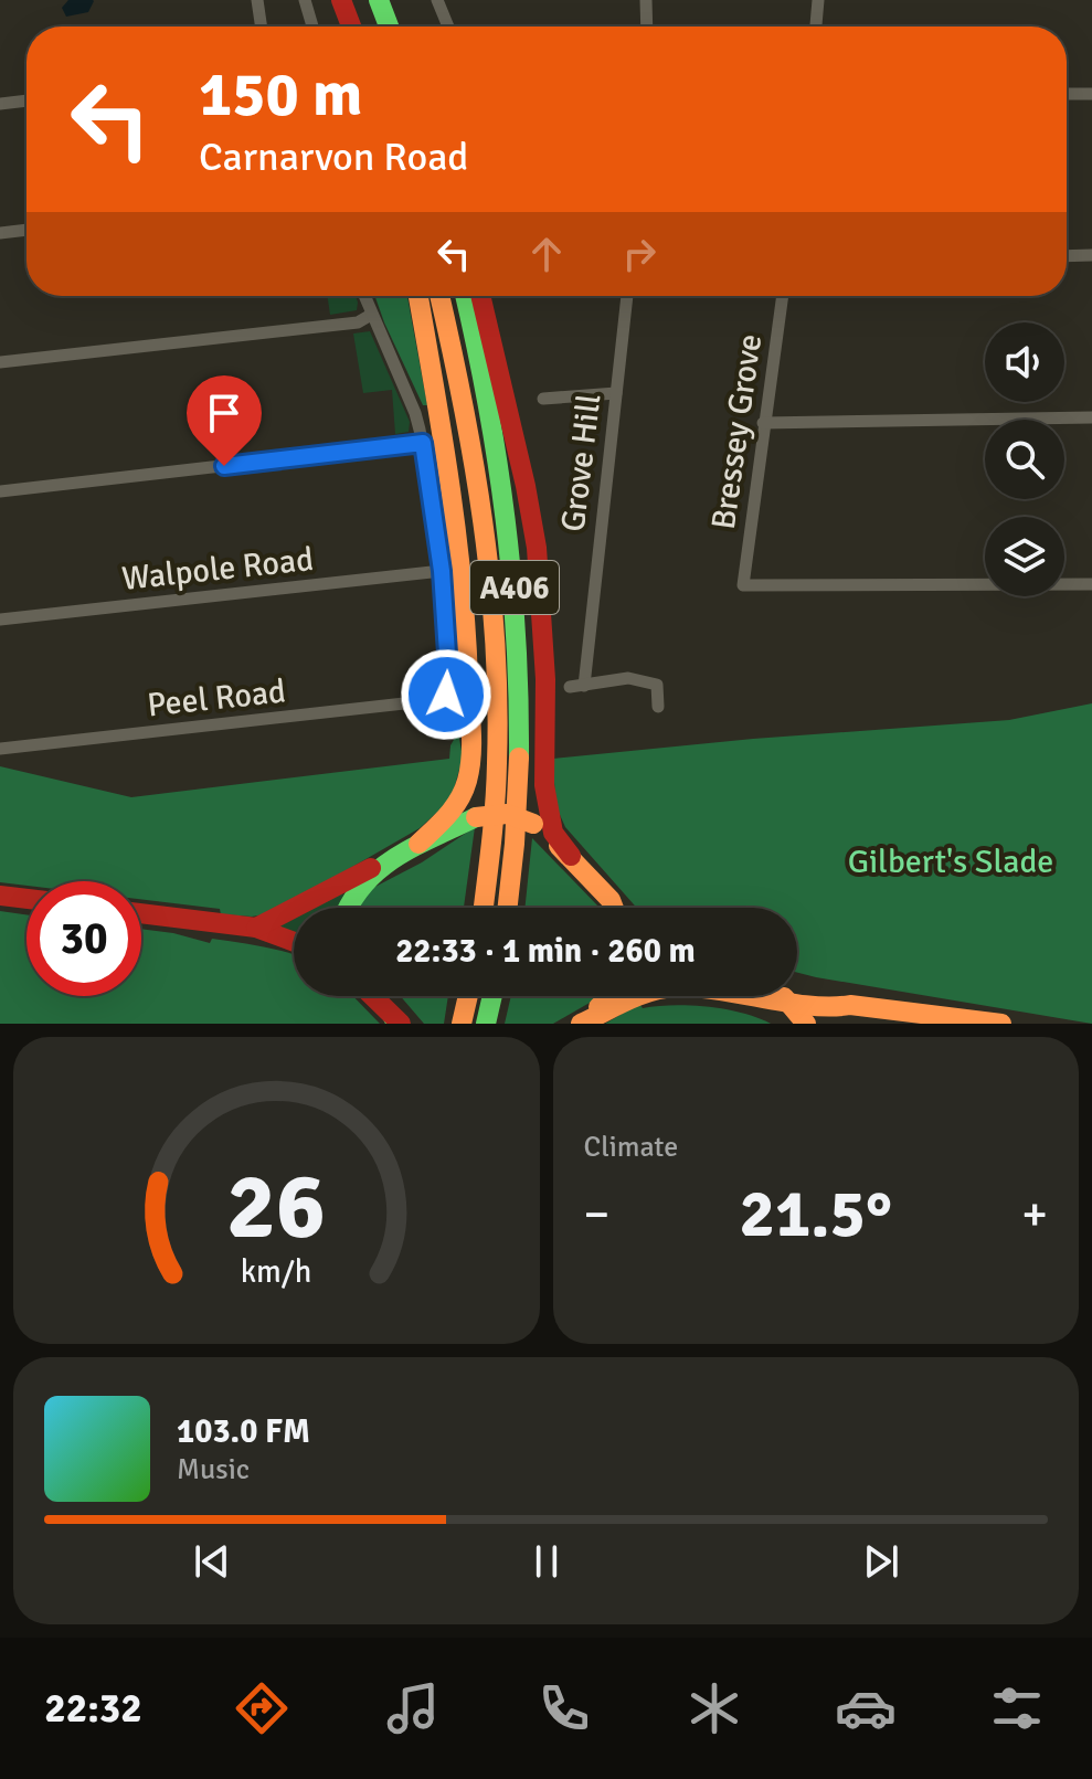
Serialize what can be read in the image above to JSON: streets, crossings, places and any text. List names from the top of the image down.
{
  "streets": {
    "main road": ["A406"],
    "street": [
      "Bressey Grove",
      "Grove Hill",
      "Walpole Road",
      "Peel Road"
    ]
  },
  "crossings": [
    ["Walpole Road", "Peel Road"]
  ],
  "parks": ["Gilbert's Slade"],
  "page": {
    "turn": ["150 m", "Carnarvon Road"],
    "limit": "30",
    "trip": "22:33 · 1 min · 260 m",
    "tile": "Climate",
    "heat": ["−", "21.5°", "+"],
    "song": ["103.0 FM", "Music"],
    "tabs": "22:32",
    "gauge": ["26", "km/h"]
  }
}
